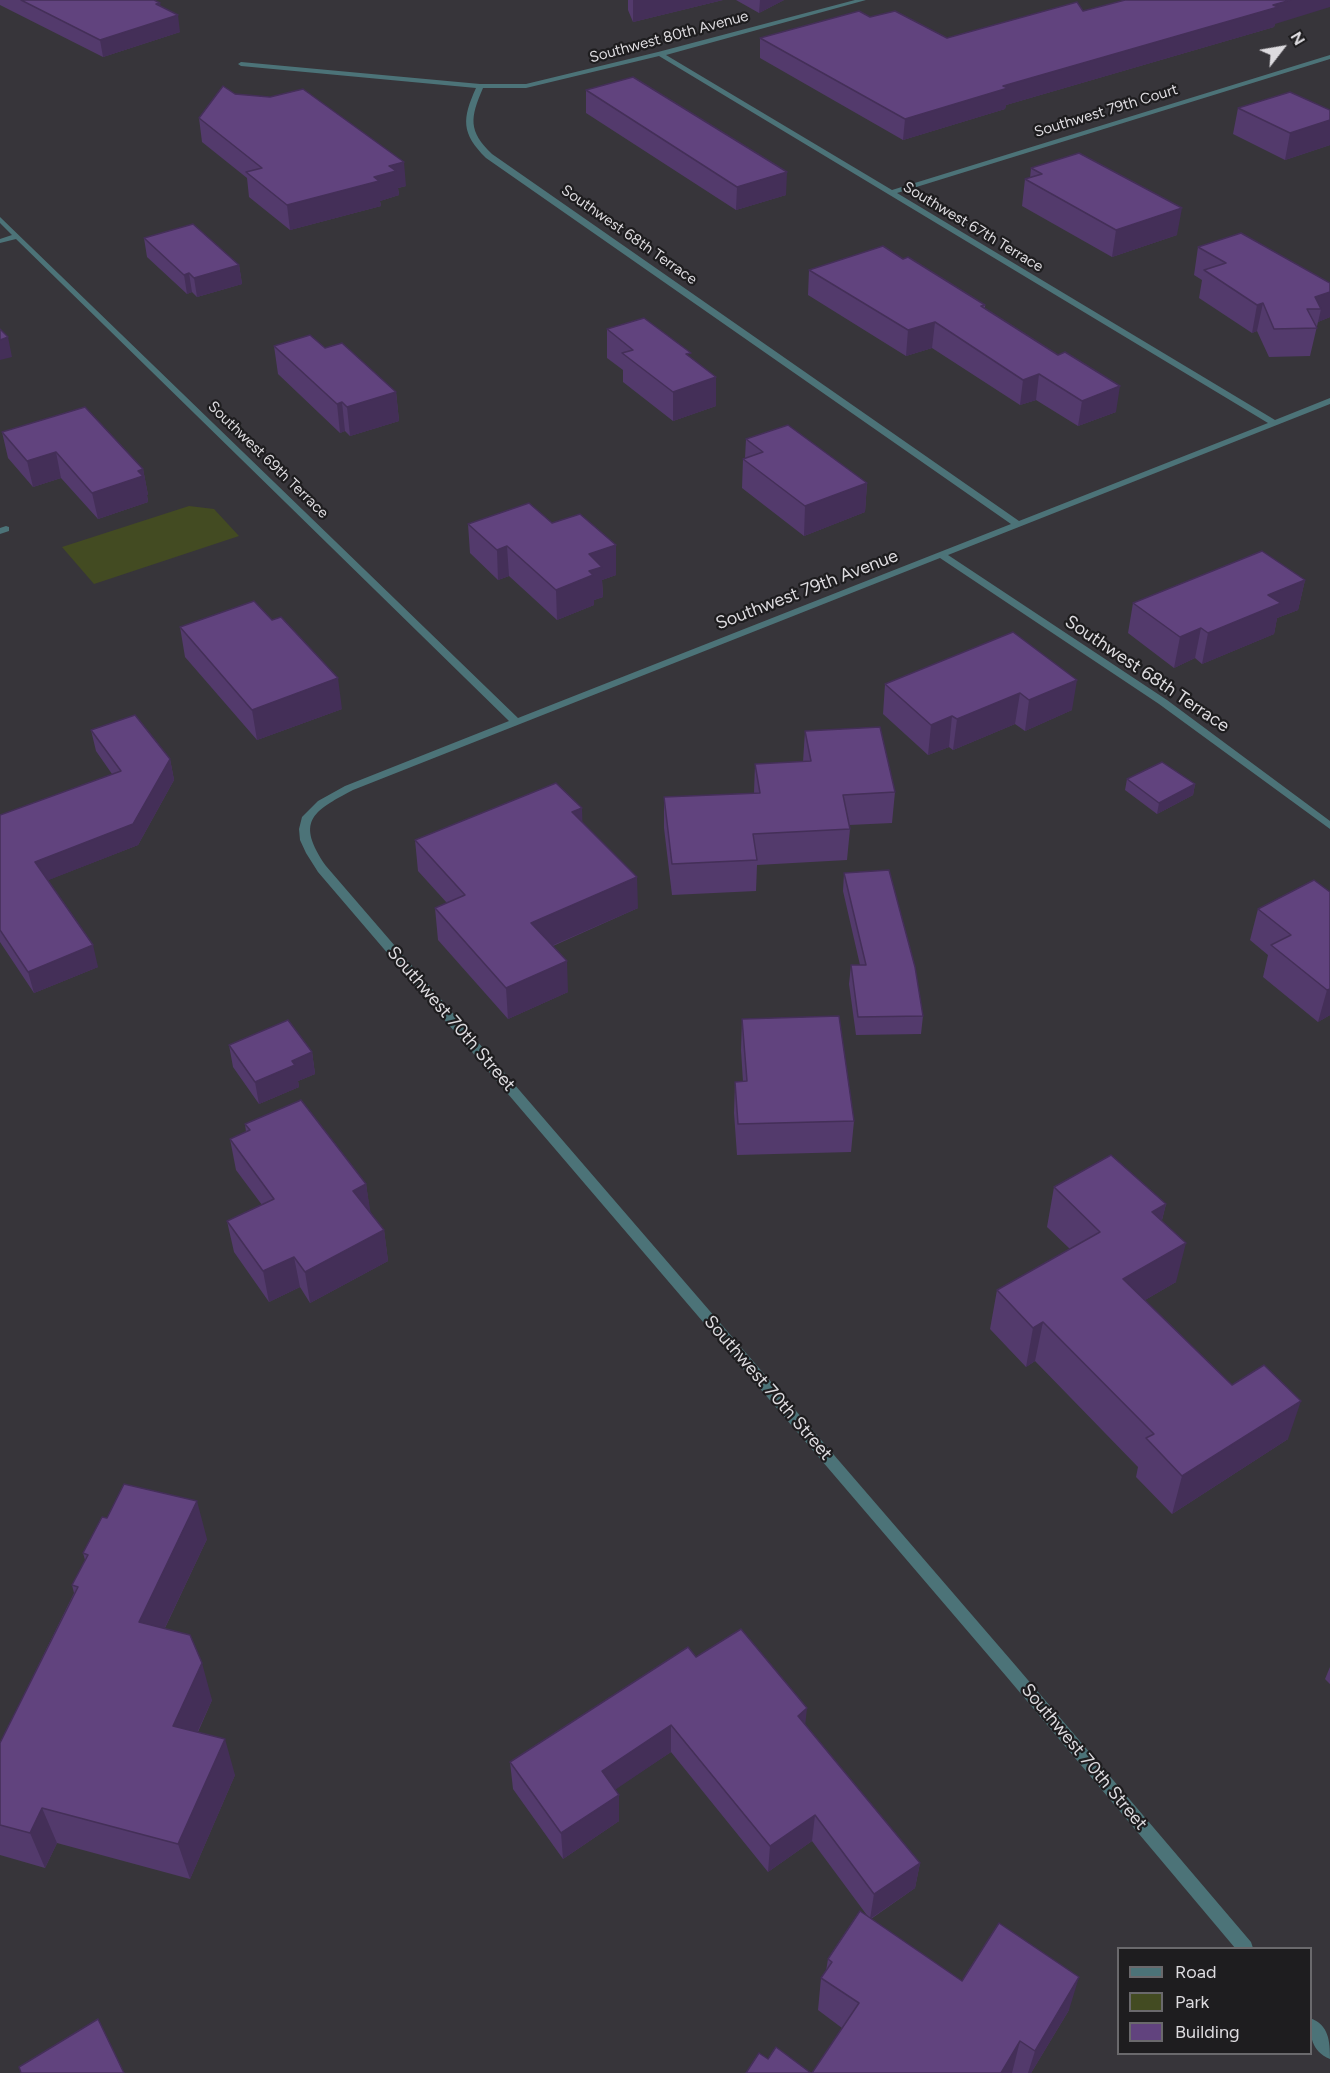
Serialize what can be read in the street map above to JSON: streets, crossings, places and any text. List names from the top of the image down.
{
  "streets": {
    "street": [
      "Southwest 80th Avenue",
      "Southwest 79th Court",
      "Southwest 67th Terrace",
      "Southwest 68th Terrace",
      "Southwest 69th Terrace",
      "Southwest 79th Avenue",
      "Southwest 70th Street"
    ]
  },
  "crossings": [
    ["Southwest 80th Avenue", "Southwest 67th Terrace"],
    ["Southwest 80th Avenue", "Southwest 68th Terrace"],
    ["Southwest 79th Court", "Southwest 67th Terrace"],
    ["Southwest 67th Terrace", "Southwest 79th Avenue"],
    ["Southwest 68th Terrace", "Southwest 79th Avenue"],
    ["Southwest 69th Terrace", "Southwest 79th Avenue"],
    ["Southwest 79th Avenue", "Southwest 70th Street"]
  ],
  "legend": ["Road", "Park", "Building"],
  "north": "top right"
}
